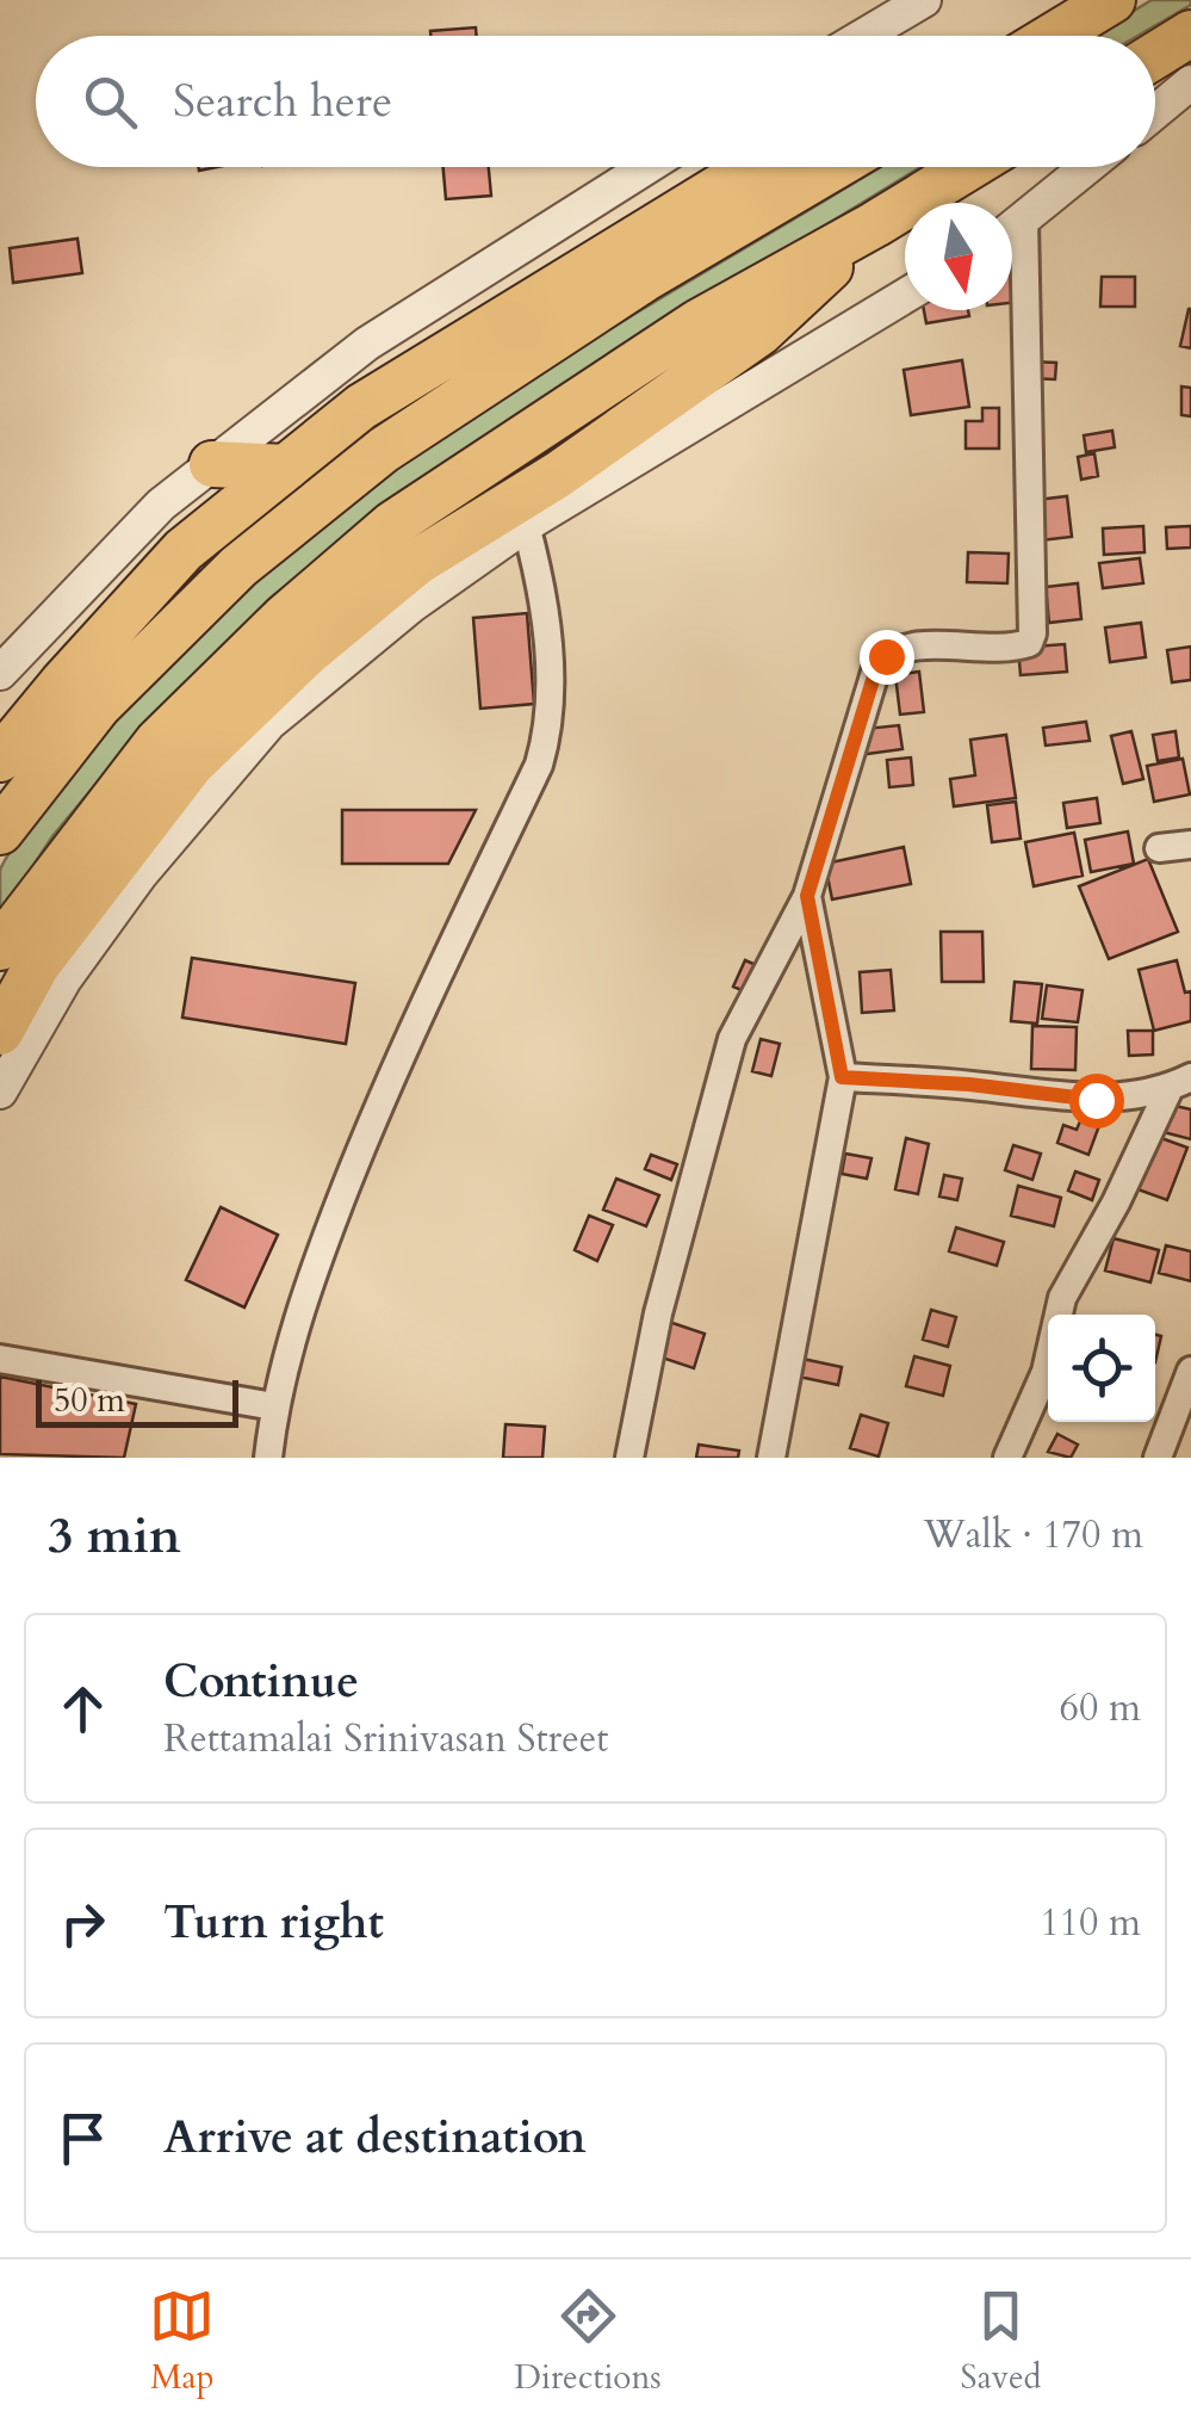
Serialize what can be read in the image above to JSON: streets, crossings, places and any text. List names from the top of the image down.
{
  "scale_bar": "50 m",
  "north": "bottom",
  "page": {
    "search": "Search here",
    "scale": "50 m",
    "heading": ["3 min", "Walk · 170 m"],
    "list": [
      ["Continue", "Rettamalai Srinivasan Street", "60 m"],
      ["Turn right", "110 m"],
      "Arrive at destination"
    ],
    "nav": ["Map", "Directions", "Saved"]
  }
}
